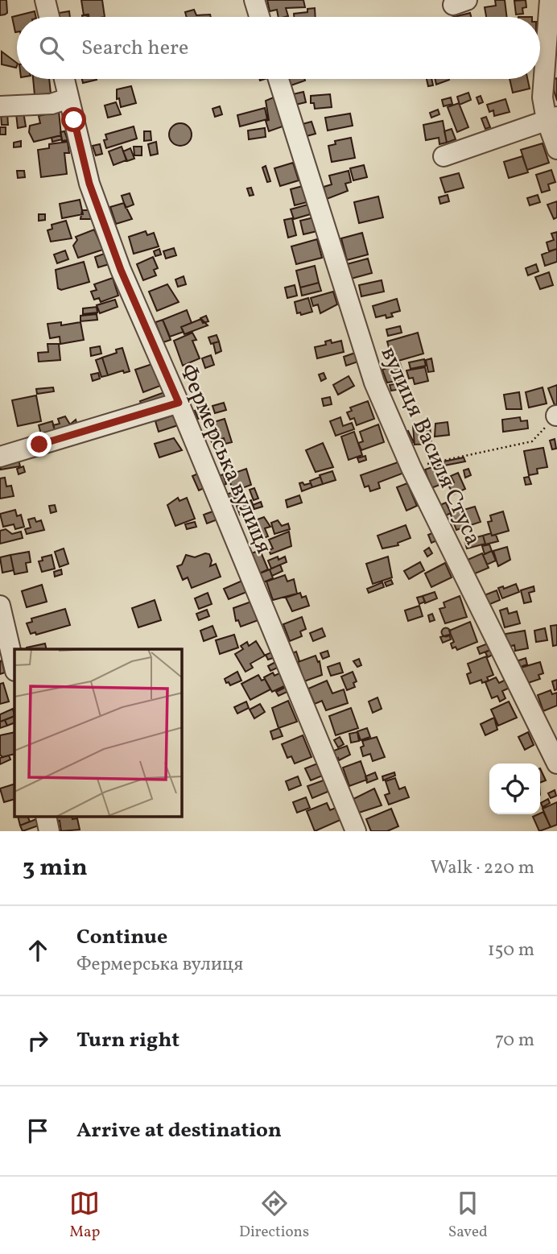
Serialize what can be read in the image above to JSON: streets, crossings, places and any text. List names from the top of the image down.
{
  "streets": {
    "street": ["вулиця Василя Стуса", "Фермерська вулиця"]
  },
  "page": {
    "search": "Search here",
    "heading": ["3 min", "Walk · 220 m"],
    "list": [
      ["Continue", "Фермерська вулиця", "150 m"],
      ["Turn right", "70 m"],
      "Arrive at destination"
    ],
    "nav": ["Map", "Directions", "Saved"]
  }
}
